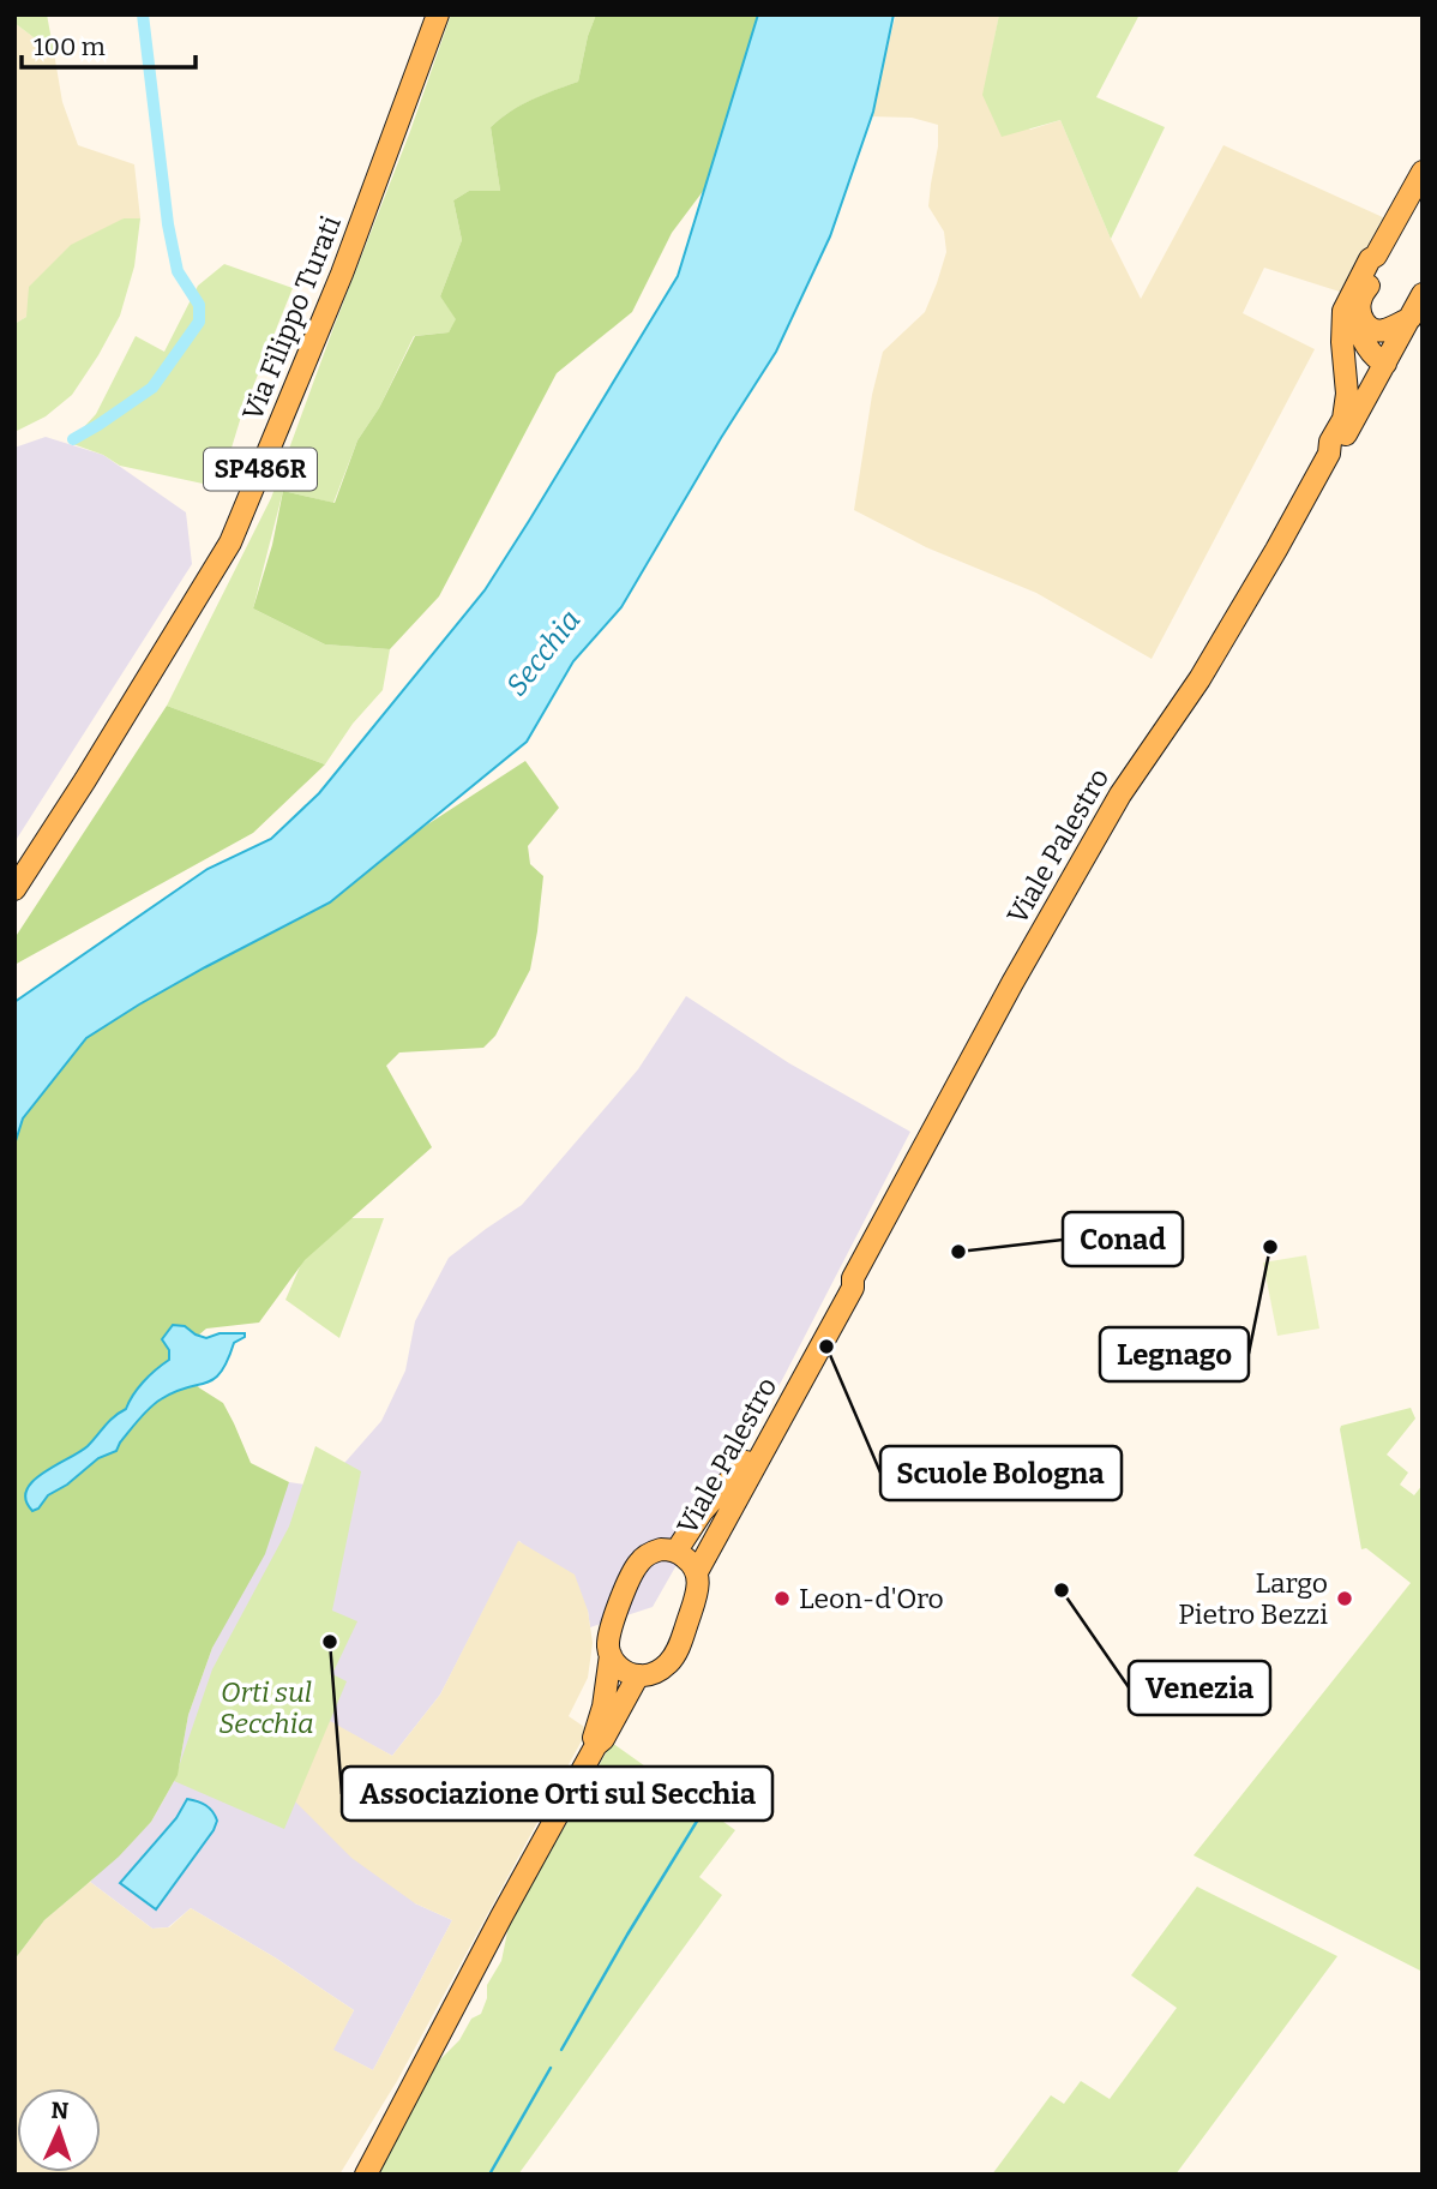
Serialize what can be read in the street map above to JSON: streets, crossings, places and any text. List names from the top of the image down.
{
  "streets": {
    "main road": ["Via Filippo Turati", "SP486R", "Viale Palestro"]
  },
  "water": ["Secchia"],
  "parks": ["Orti sul Secchia"],
  "places": [
    "Legnago",
    "Conad",
    "Scuole Bologna",
    "Venezia",
    "Leon-d'Oro",
    "Largo Pietro Bezzi",
    "Associazione Orti sul Secchia"
  ],
  "scale_bar": "100 m",
  "north": "top"
}
